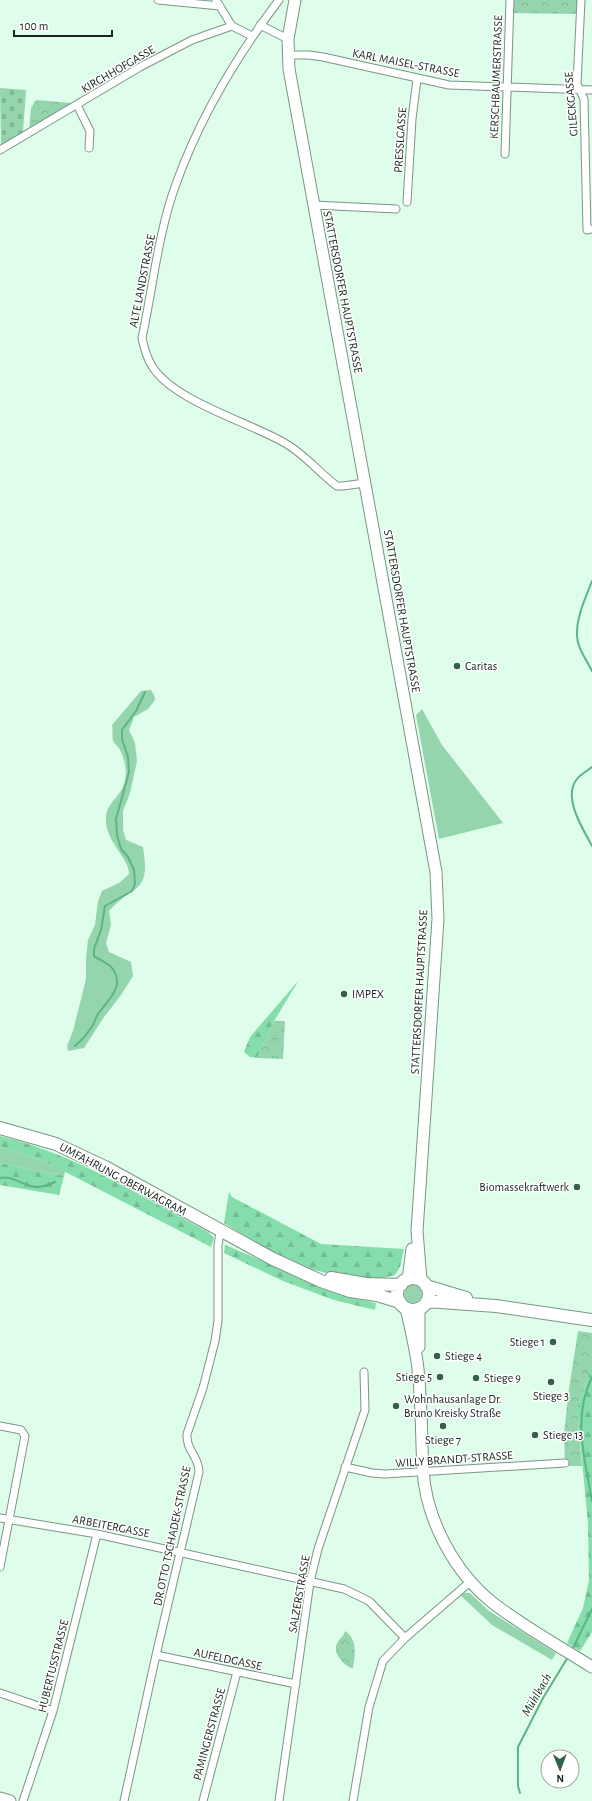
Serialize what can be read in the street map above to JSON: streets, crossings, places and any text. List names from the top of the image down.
{
  "streets": {
    "main road": ["STATTERSDORFER HAUPTSTRASSE", "UMFAHRUNG OBERWAGRAM"],
    "street": [
      "KARL MAISEL-STRASSE",
      "KIRCHHOFGASSE",
      "KERSCHBAUMERSTRASSE",
      "GILECKGASSE",
      "PRESSLGASSE",
      "ALTE LANDSTRASSE",
      "WILLY BRANDT-STRASSE",
      "ARBEITERGASSE",
      "DR.OTTO TSCHADEK-STRASSE",
      "SALZERSTRASSE",
      "AUFELDGASSE",
      "HUBERTUSSTRASSE",
      "PAMINGERSTRASSE"
    ]
  },
  "crossings": [
    ["KARL MAISEL-STRASSE", "KERSCHBAUMERSTRASSE"],
    ["KARL MAISEL-STRASSE", "GILECKGASSE"],
    ["KARL MAISEL-STRASSE", "PRESSLGASSE"],
    ["KARL MAISEL-STRASSE", "STATTERSDORFER HAUPTSTRASSE"],
    ["ALTE LANDSTRASSE", "STATTERSDORFER HAUPTSTRASSE"],
    ["UMFAHRUNG OBERWAGRAM", "DR.OTTO TSCHADEK-STRASSE"],
    ["WILLY BRANDT-STRASSE", "SALZERSTRASSE"],
    ["ARBEITERGASSE", "DR.OTTO TSCHADEK-STRASSE"],
    ["ARBEITERGASSE", "SALZERSTRASSE"],
    ["ARBEITERGASSE", "HUBERTUSSTRASSE"],
    ["DR.OTTO TSCHADEK-STRASSE", "AUFELDGASSE"],
    ["SALZERSTRASSE", "AUFELDGASSE"],
    ["AUFELDGASSE", "PAMINGERSTRASSE"]
  ],
  "water": ["Mühlbach"],
  "places": [
    "Caritas",
    "IMPEX",
    "Biomassekraftwerk",
    "Stiege 1",
    "Stiege 4",
    "Stiege 5",
    "Stiege 9",
    "Stiege 3",
    "Wohnhausanlage Dr. Bruno Kreisky Straße",
    "Stiege 7",
    "Stiege 13"
  ],
  "scale_bar": "100 m",
  "north": "bottom"
}
